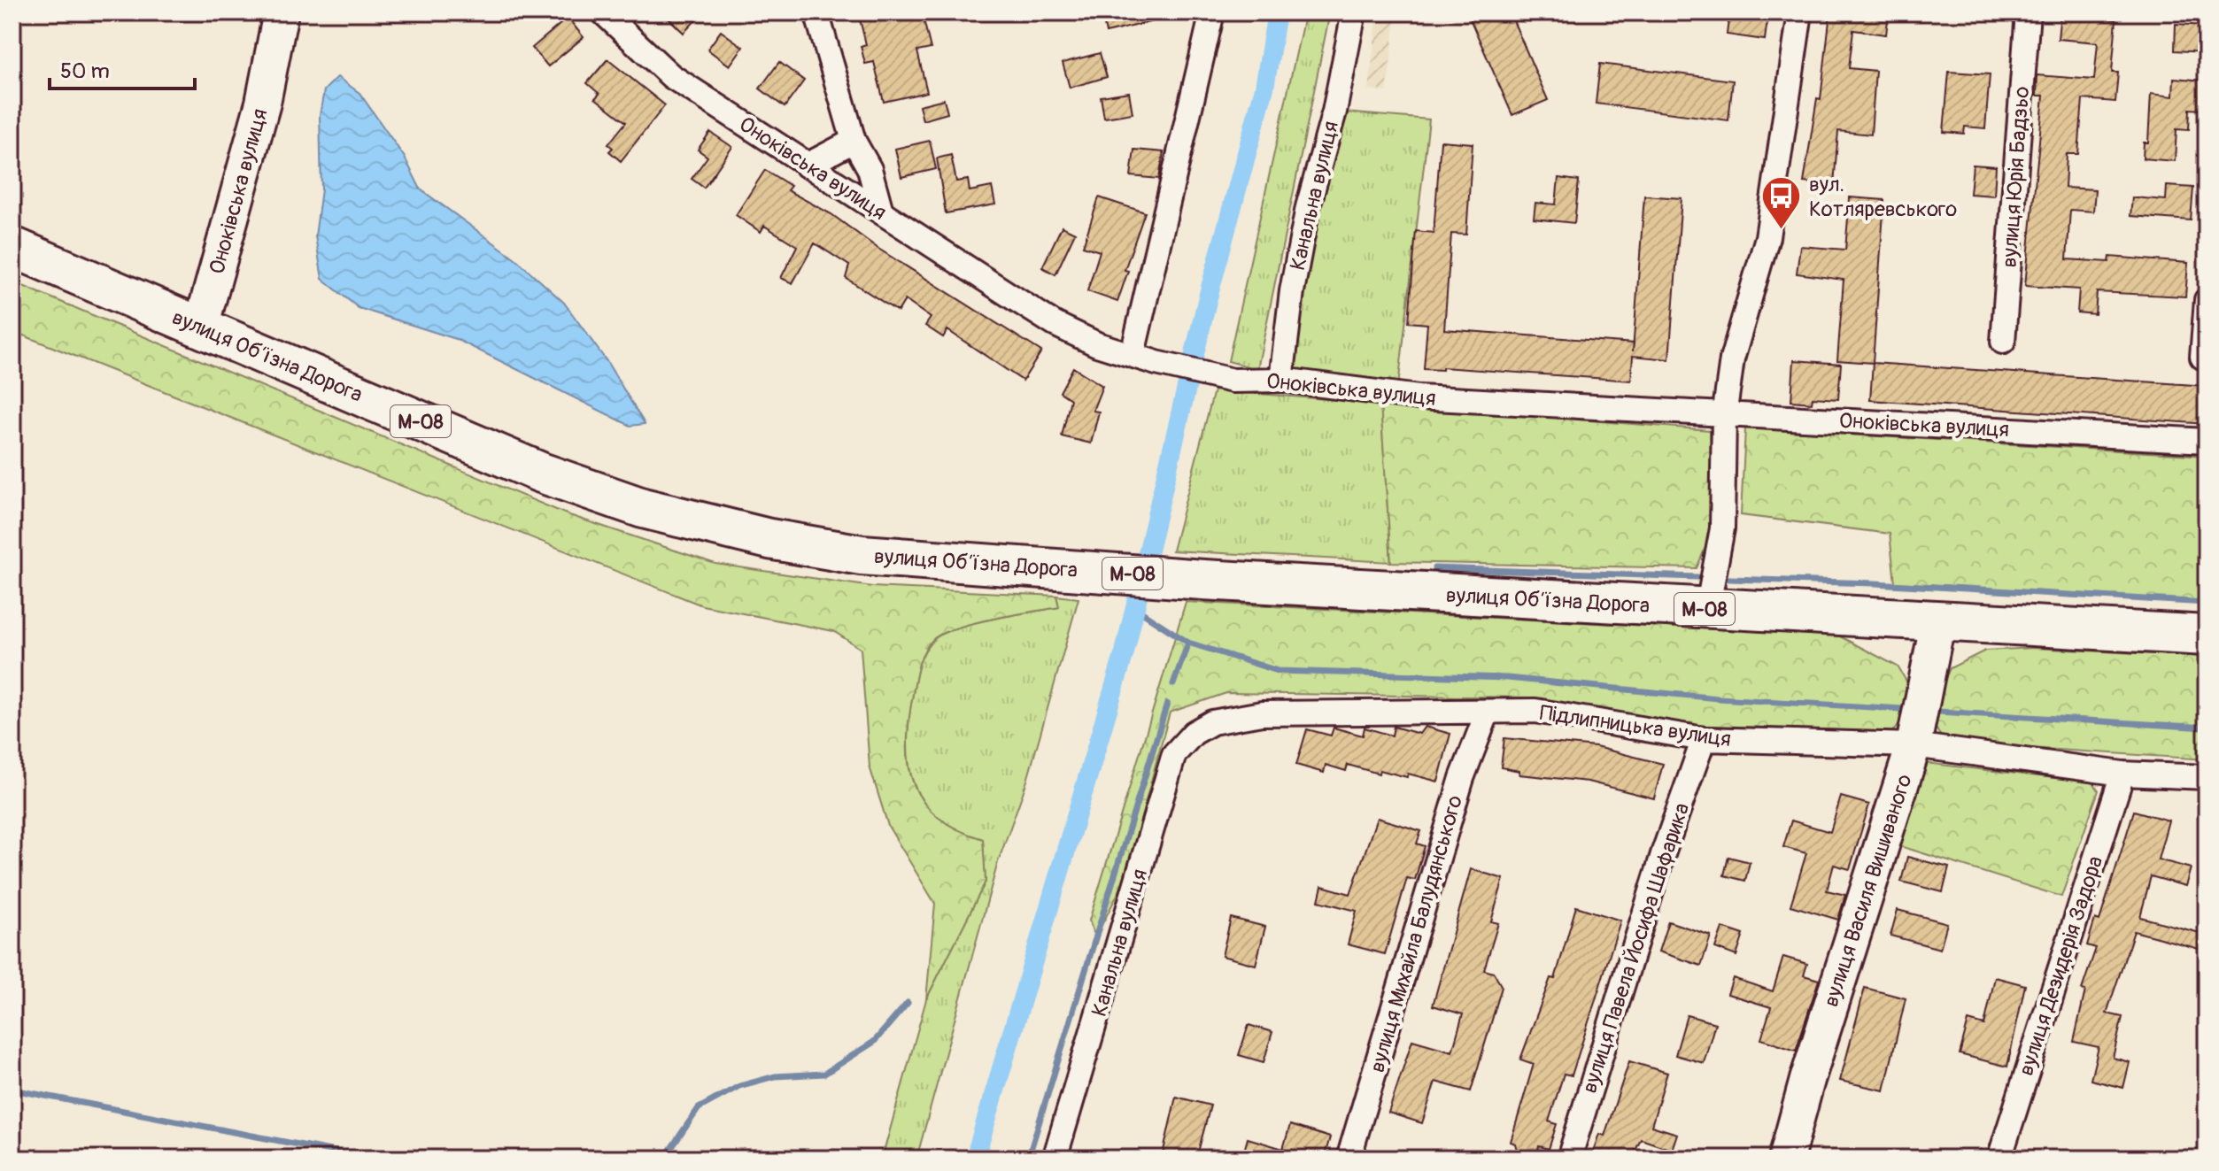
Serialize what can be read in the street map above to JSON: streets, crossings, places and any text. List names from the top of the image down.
{
  "streets": {
    "highway": ["вулиця Обʼїзна Дорога", "М-08"],
    "street": [
      "Оноківська вулиця",
      "вулиця Юрія Бадзьо",
      "Канальна вулиця",
      "Підлипницька вулиця",
      "вулиця Василя Вишиваного",
      "вулиця Михайла Балудянського",
      "вулиця Павела Йосифа Шафарика",
      "вулиця Дезидерія Задора"
    ]
  },
  "crossings": [
    ["Оноківська вулиця", "Канальна вулиця"],
    ["Оноківська вулиця", "вулиця Обʼїзна Дорога"],
    ["Канальна вулиця", "Підлипницька вулиця"],
    ["вулиця Обʼїзна Дорога", "вулиця Василя Вишиваного"],
    ["Підлипницька вулиця", "вулиця Василя Вишиваного"],
    ["Підлипницька вулиця", "вулиця Михайла Балудянського"],
    ["Підлипницька вулиця", "вулиця Павела Йосифа Шафарика"],
    ["Підлипницька вулиця", "вулиця Дезидерія Задора"]
  ],
  "places": {
    "bus stop": ["вул. Котляревського"]
  },
  "scale_bar": "50 m"
}
